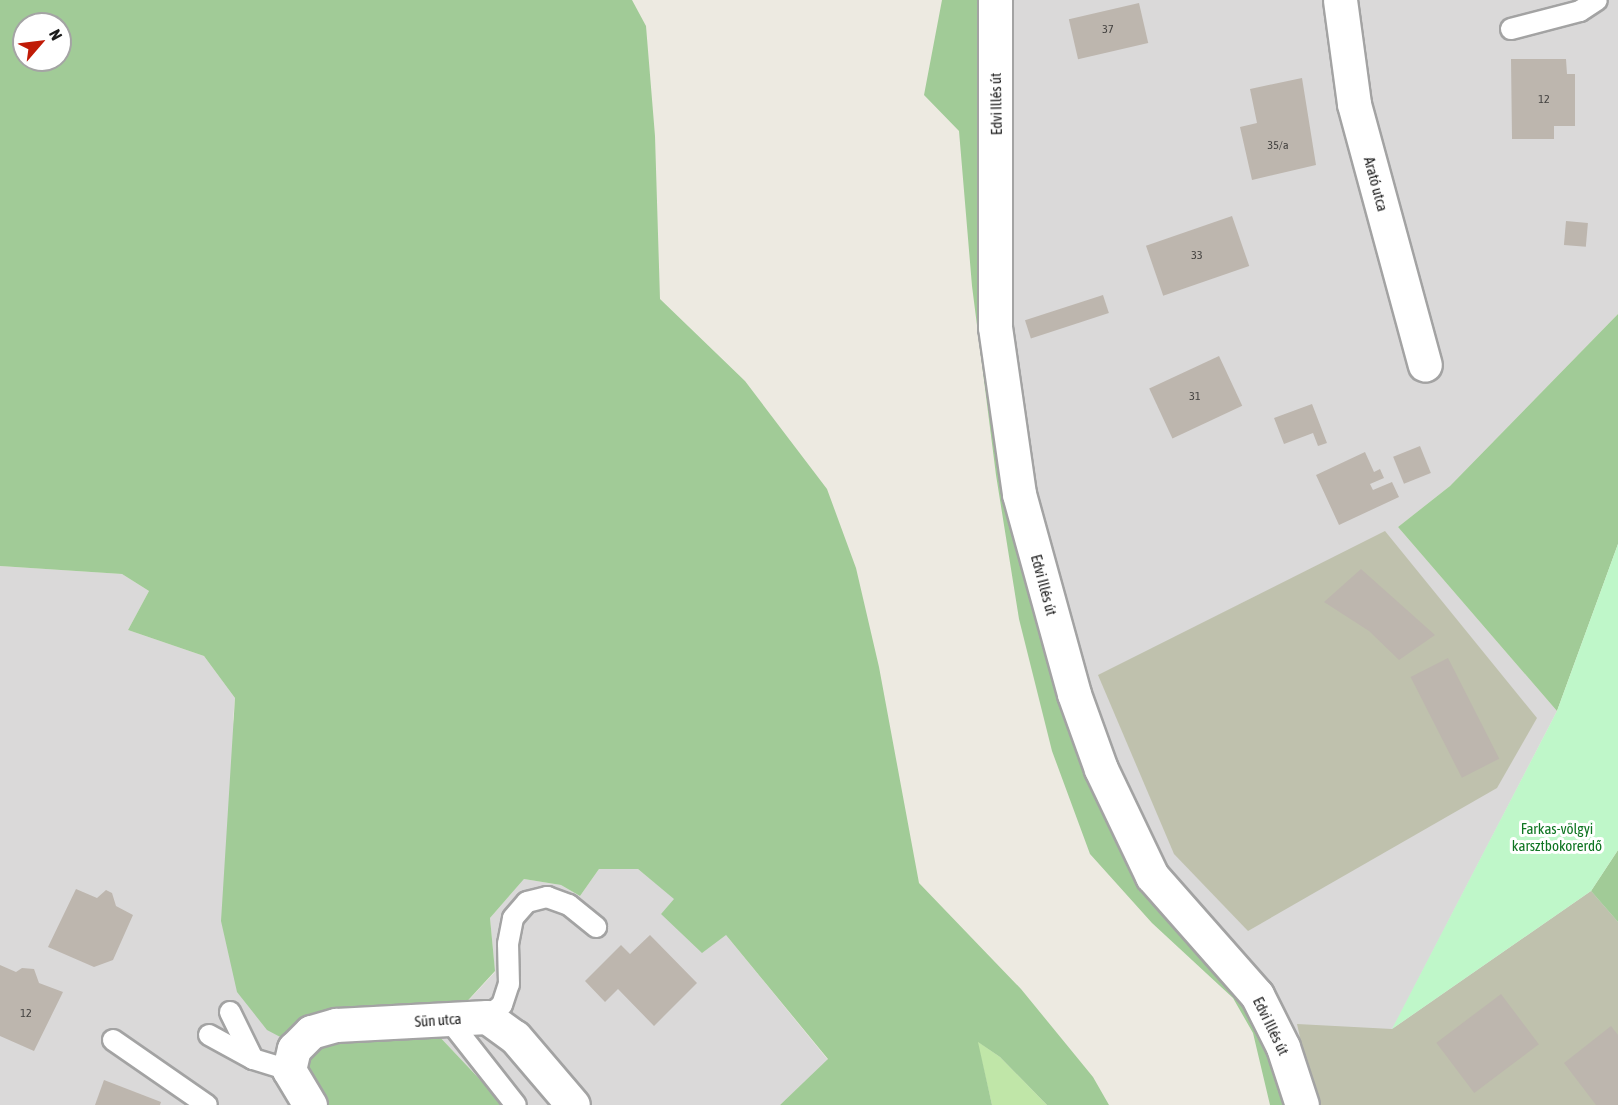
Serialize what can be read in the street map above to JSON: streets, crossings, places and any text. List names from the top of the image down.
{
  "streets": {
    "street": ["Edvi Illés út", "Arató utca", "Sün utca"]
  },
  "parks": ["Farkas-völgyi karsztbokorerdő"],
  "house_numbers": [
    "37",
    "12",
    "35/a",
    "33",
    "31",
    "12"
  ],
  "north": "top right"
}
